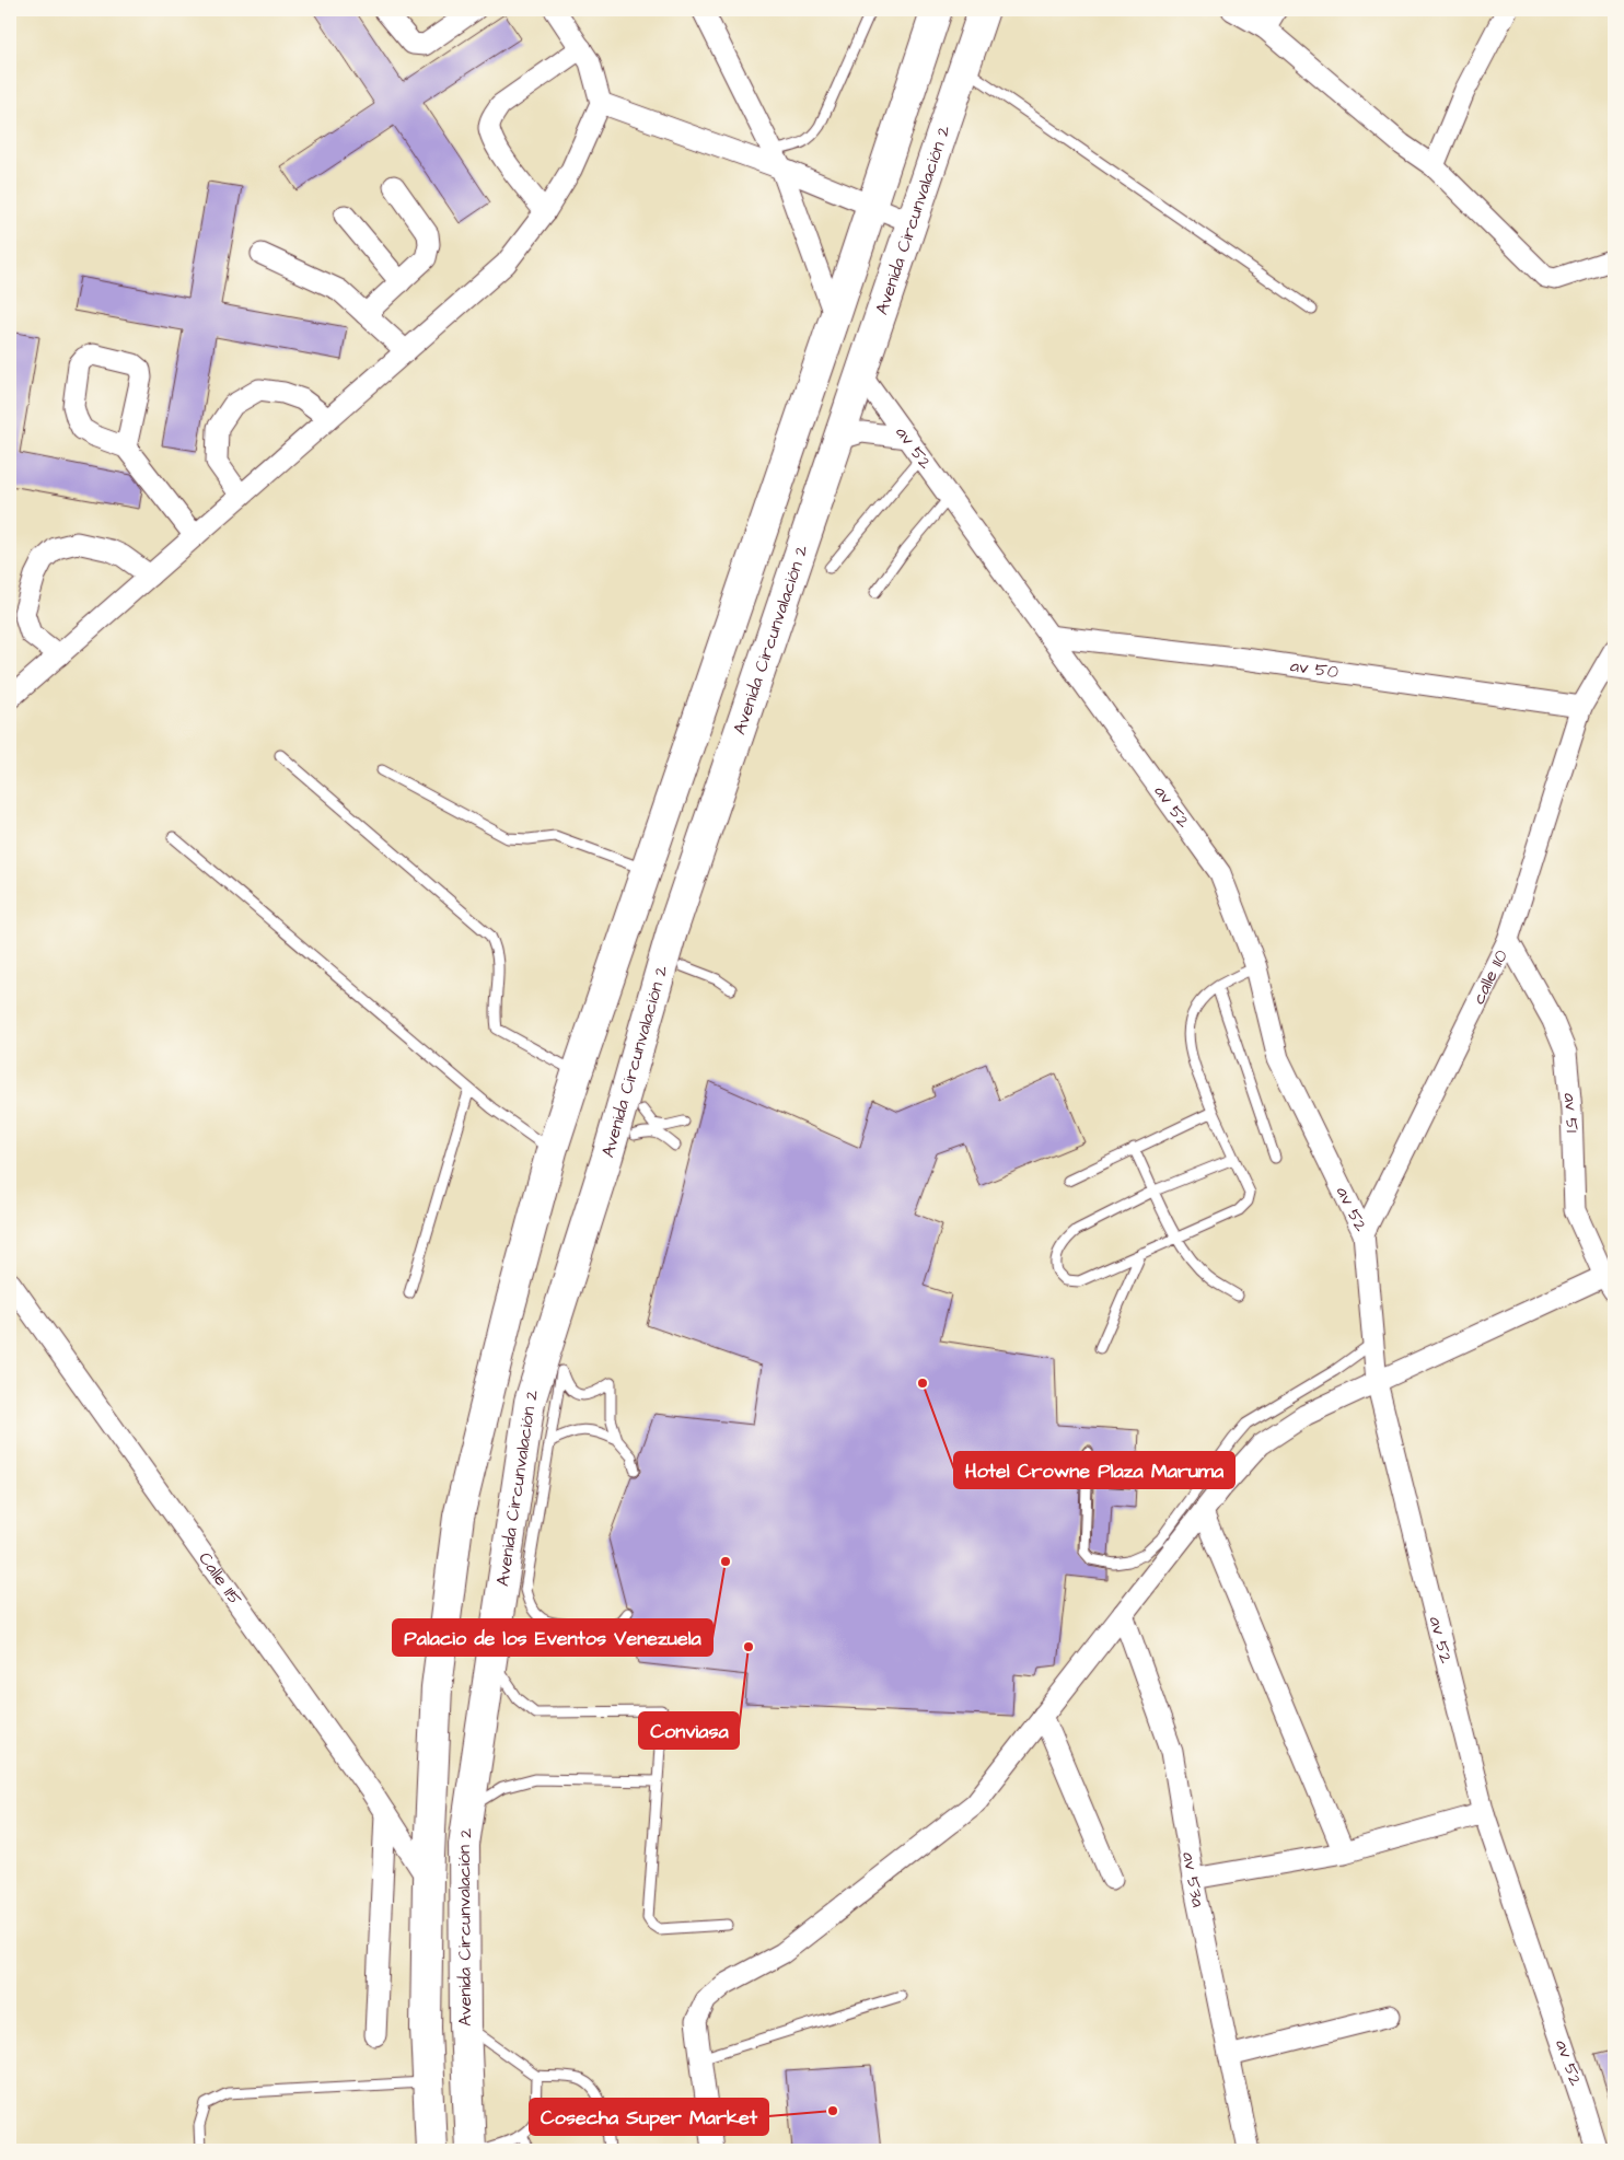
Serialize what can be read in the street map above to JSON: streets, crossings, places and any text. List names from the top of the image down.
{
  "streets": {
    "highway": ["Avenida Circunvalación 2"],
    "street": [
      "av 52",
      "av 50",
      "calle 110",
      "av 51",
      "Calle 115",
      "av 53a"
    ]
  },
  "crossings": [
    ["Avenida Circunvalación 2", "av 52"],
    ["Avenida Circunvalación 2", "Calle 115"],
    ["av 52", "av 50"],
    ["av 52", "calle 110"],
    ["av 50", "calle 110"],
    ["calle 110", "av 51"]
  ],
  "places": [
    "Hotel Crowne Plaza Maruma",
    "Palacio de los Eventos Venezuela",
    "Conviasa",
    "Cosecha Super Market"
  ]
}
